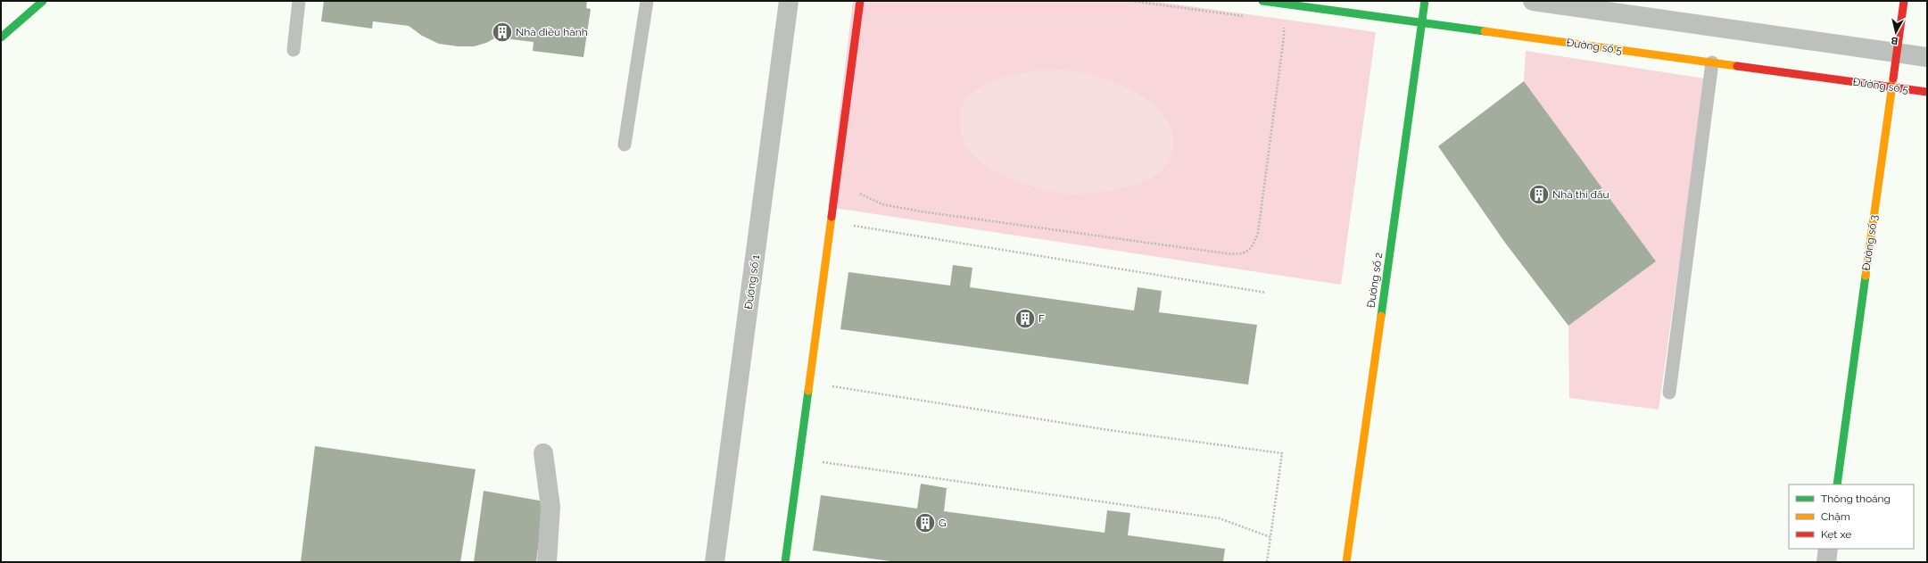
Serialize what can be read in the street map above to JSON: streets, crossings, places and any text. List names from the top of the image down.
{
  "streets": {
    "street": [
      "Đường số 5",
      "Đường số 3",
      "Đường số 2",
      "Đường số 1"
    ]
  },
  "crossings": [
    ["Đường số 5", "Đường số 3"],
    ["Đường số 5", "Đường số 2"]
  ],
  "places": {
    "building": [
      "Nhà điều hành",
      "Nhà thi đấu",
      "F",
      "G"
    ]
  },
  "legend": ["Thông thoáng", "Chậm", "Kẹt xe"],
  "north": "bottom"
}
